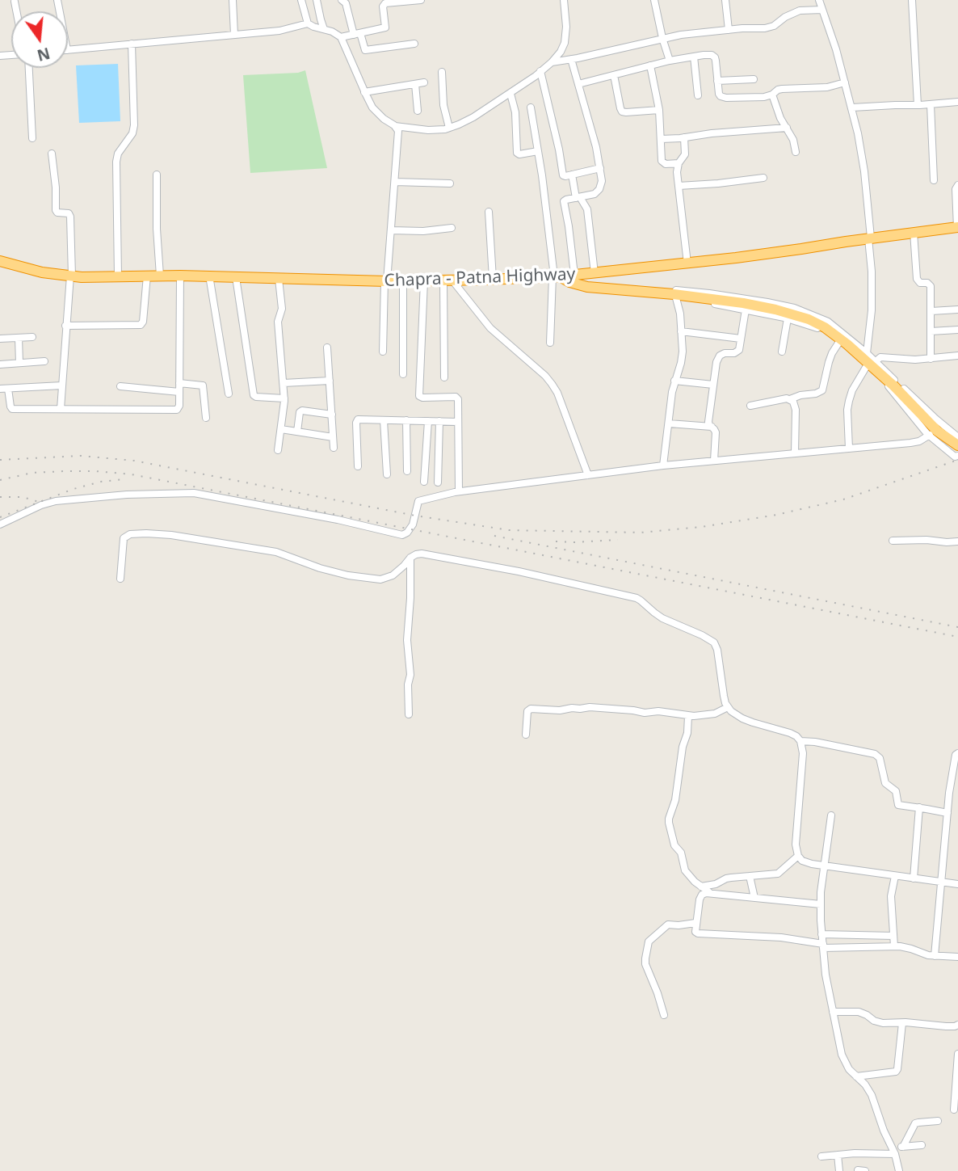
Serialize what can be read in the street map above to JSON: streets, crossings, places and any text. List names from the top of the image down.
{
  "streets": {
    "highway": ["Chapra - Patna Highway"]
  },
  "north": "bottom"
}
